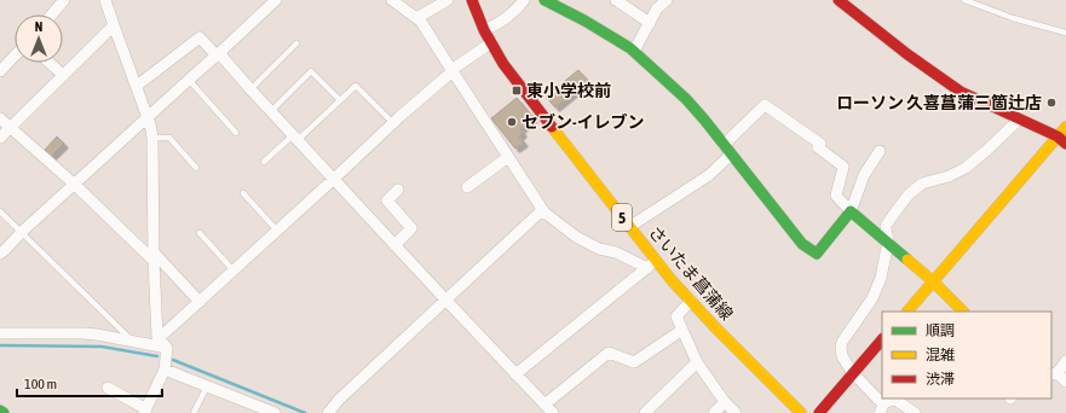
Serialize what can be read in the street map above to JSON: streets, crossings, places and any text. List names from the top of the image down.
{
  "streets": {
    "street": ["5", "さいたま菖蒲線"]
  },
  "places": {
    "transit": ["東小学校前"],
    "other": ["ローソン 久喜菖蒲三箇辻店", "セブン-イレブン"]
  },
  "legend": ["順調", "混雑", "渋滞"],
  "scale_bar": "100 m",
  "north": "top"
}
